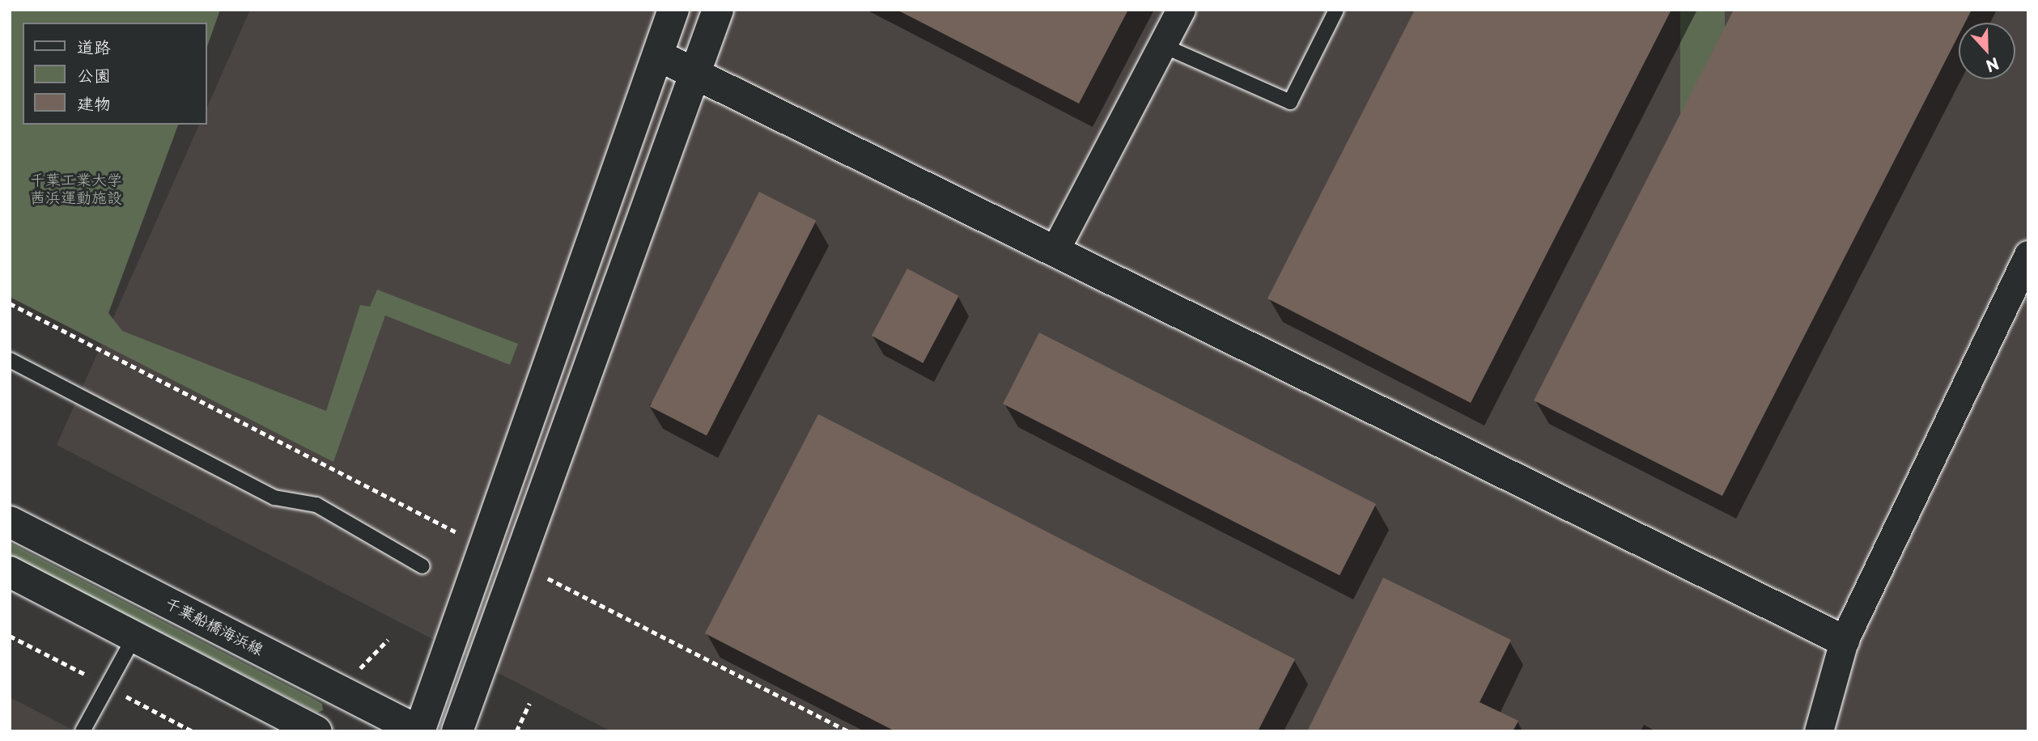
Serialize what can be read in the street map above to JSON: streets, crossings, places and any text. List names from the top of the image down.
{
  "streets": {
    "street": ["千葉船橋海浜線"]
  },
  "parks": ["千葉工業大学 茜浜運動施設"],
  "legend": ["道路", "公園", "建物"],
  "north": "bottom"
}
